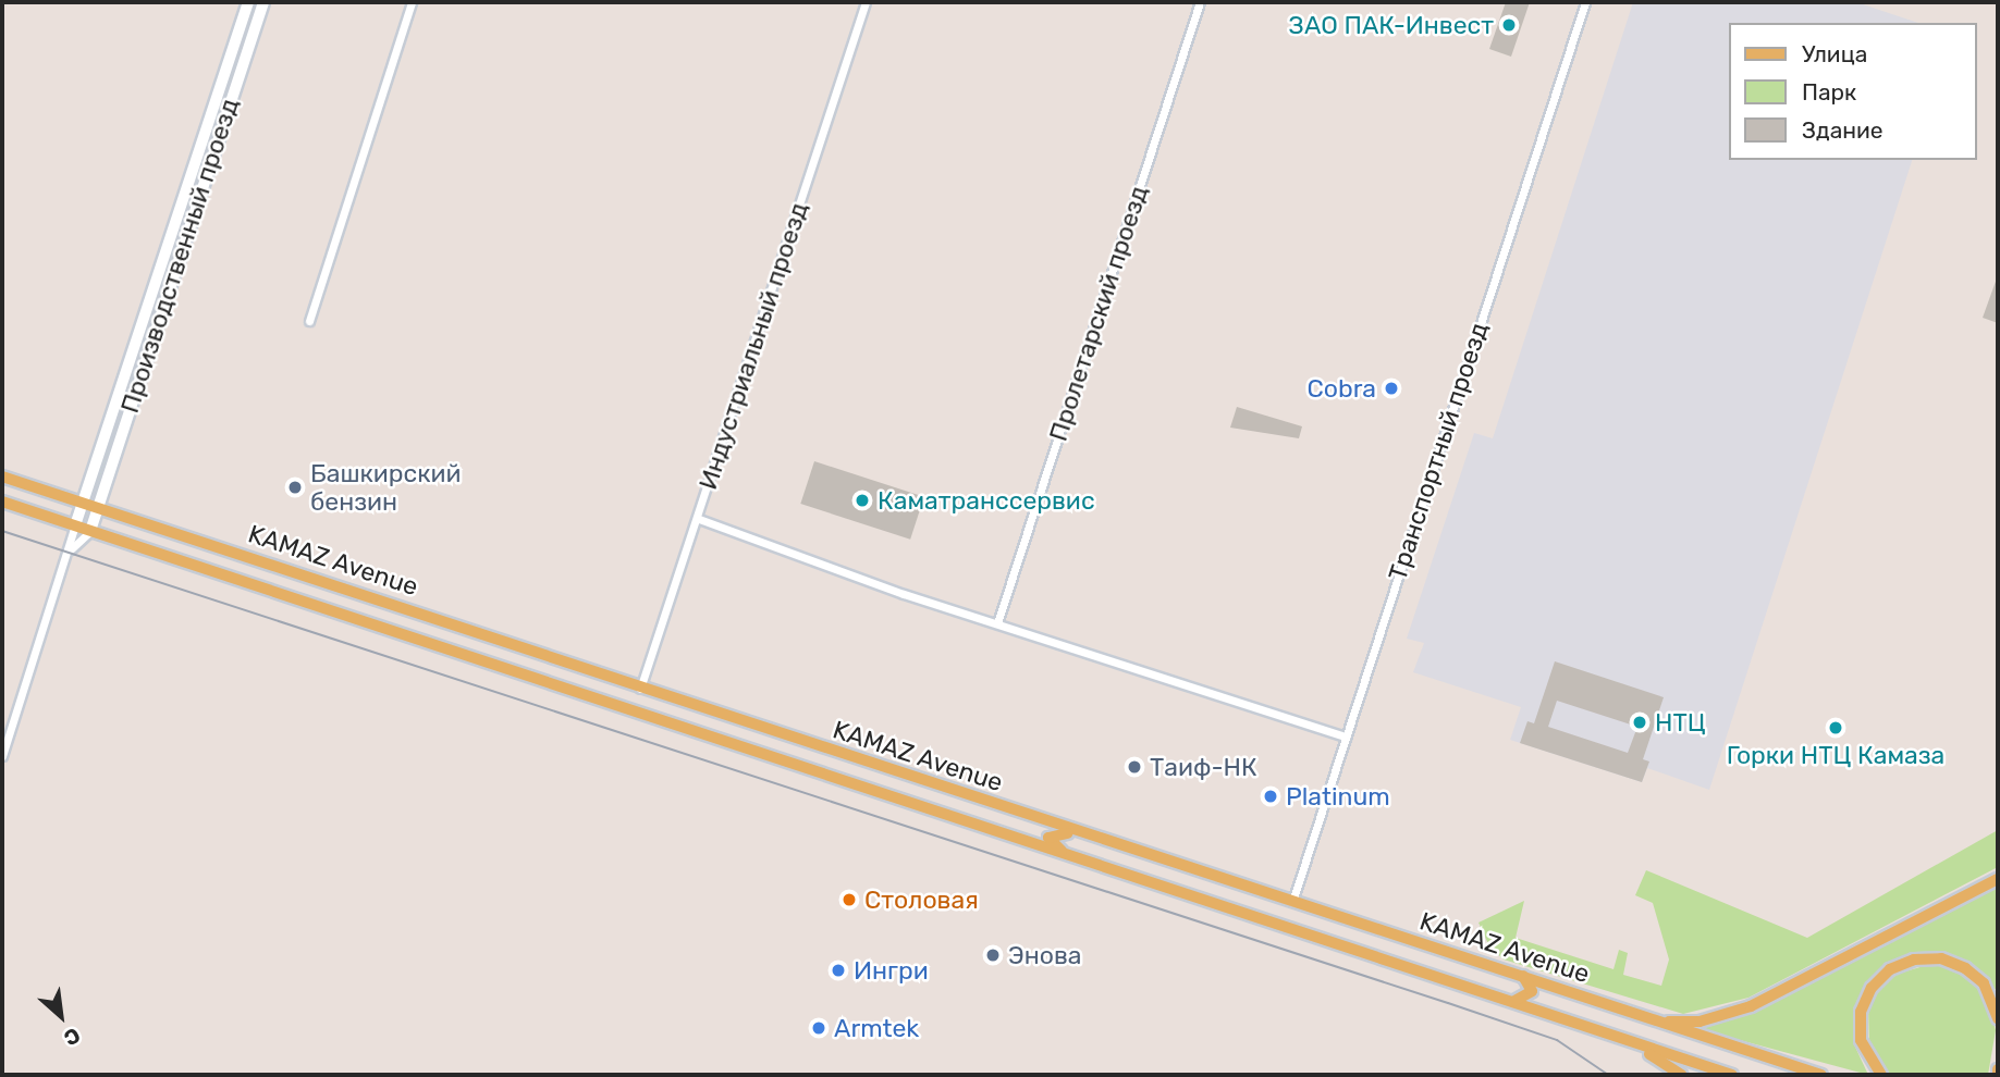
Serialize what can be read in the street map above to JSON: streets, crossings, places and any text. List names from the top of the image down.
{
  "streets": {
    "main road": ["KAMAZ Avenue"],
    "street": [
      "Производственный проезд",
      "Пролетарский проезд",
      "Индустриальный проезд",
      "Транспортный проезд"
    ]
  },
  "crossings": [
    ["Производственный проезд", "KAMAZ Avenue"],
    ["Индустриальный проезд", "KAMAZ Avenue"],
    ["Транспортный проезд", "KAMAZ Avenue"]
  ],
  "places": [
    "ЗАО ПАК-Инвест",
    "Cobra",
    "Башкирский бензин",
    "Каматранссервис",
    "НТЦ",
    "Горки НТЦ Камаза",
    "Таиф-НК",
    "Platinum",
    "Столовая",
    "Энова",
    "Ингри",
    "Armtek"
  ],
  "legend": ["Улица", "Парк", "Здание"],
  "north": "bottom right"
}
